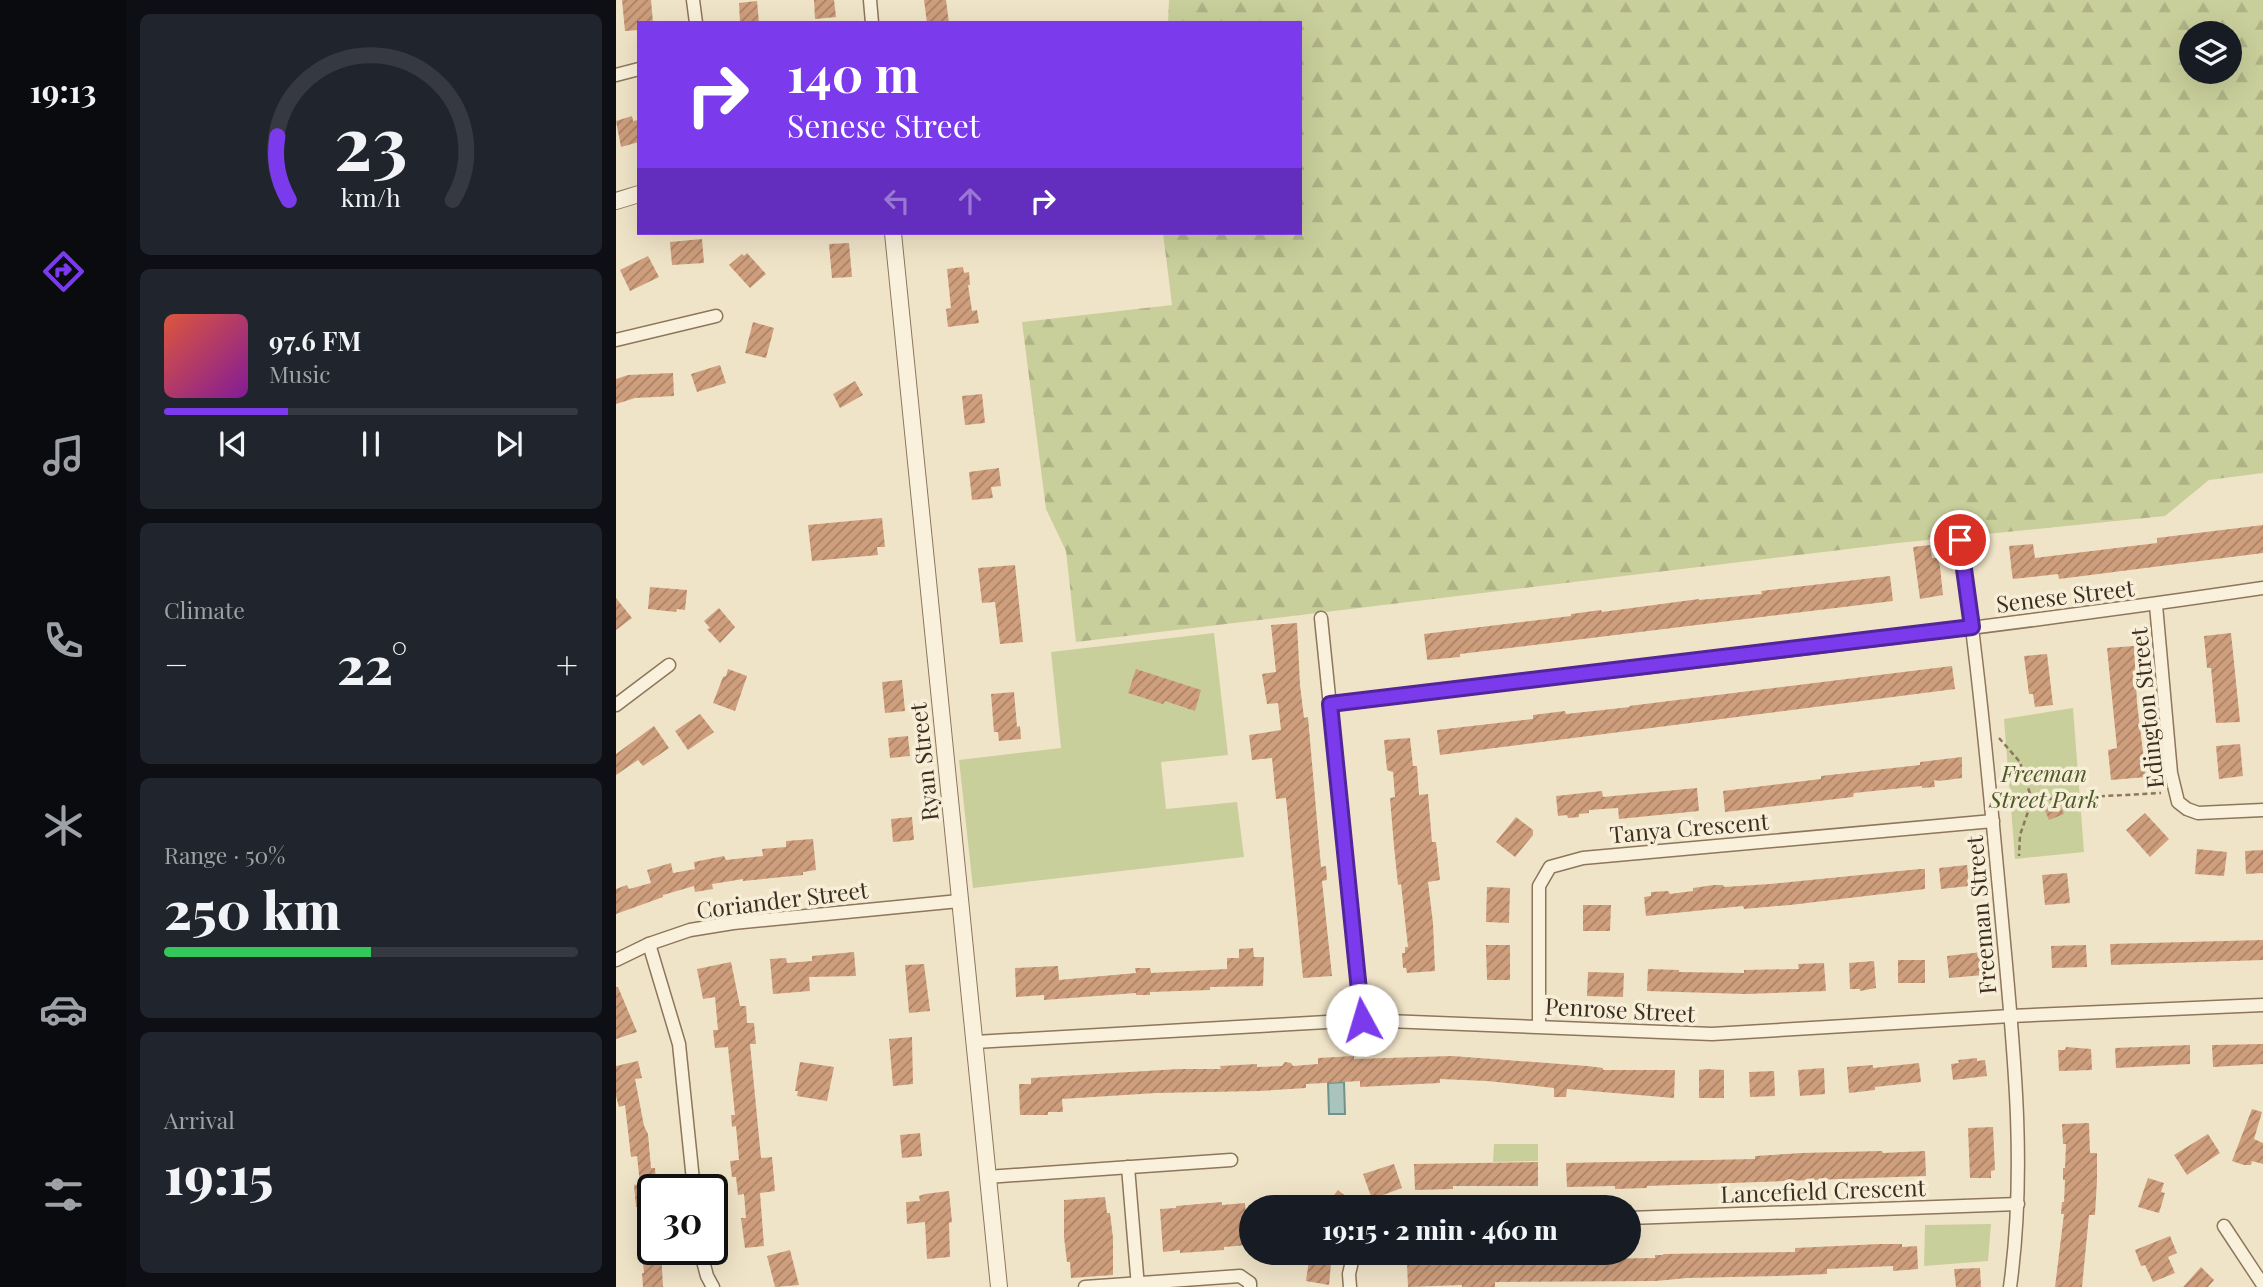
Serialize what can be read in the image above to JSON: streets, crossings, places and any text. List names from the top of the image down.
{
  "streets": {
    "street": [
      "Senese Street",
      "Edington Street",
      "Ryan Street",
      "Tanya Crescent",
      "Coriander Street",
      "Freeman Street",
      "Penrose Street",
      "Lancefield Crescent"
    ]
  },
  "crossings": [
    ["Senese Street", "Edington Street"],
    ["Senese Street", "Freeman Street"],
    ["Ryan Street", "Coriander Street"],
    ["Ryan Street", "Penrose Street"],
    ["Tanya Crescent", "Freeman Street"],
    ["Tanya Crescent", "Penrose Street"],
    ["Freeman Street", "Penrose Street"],
    ["Freeman Street", "Lancefield Crescent"]
  ],
  "parks": ["Freeman Street Park"],
  "page": {
    "tabs": "19:13",
    "turn": ["140 m", "Senese Street"],
    "song": ["97.6 FM", "Music"],
    "tile": [
      "Climate",
      ["Range · 50%", "250 km"],
      ["Arrival", "19:15"]
    ],
    "heat": ["−", "22°", "+"],
    "limit": "30",
    "trip": "19:15 · 2 min · 460 m",
    "gauge": ["23", "km/h"]
  }
}
